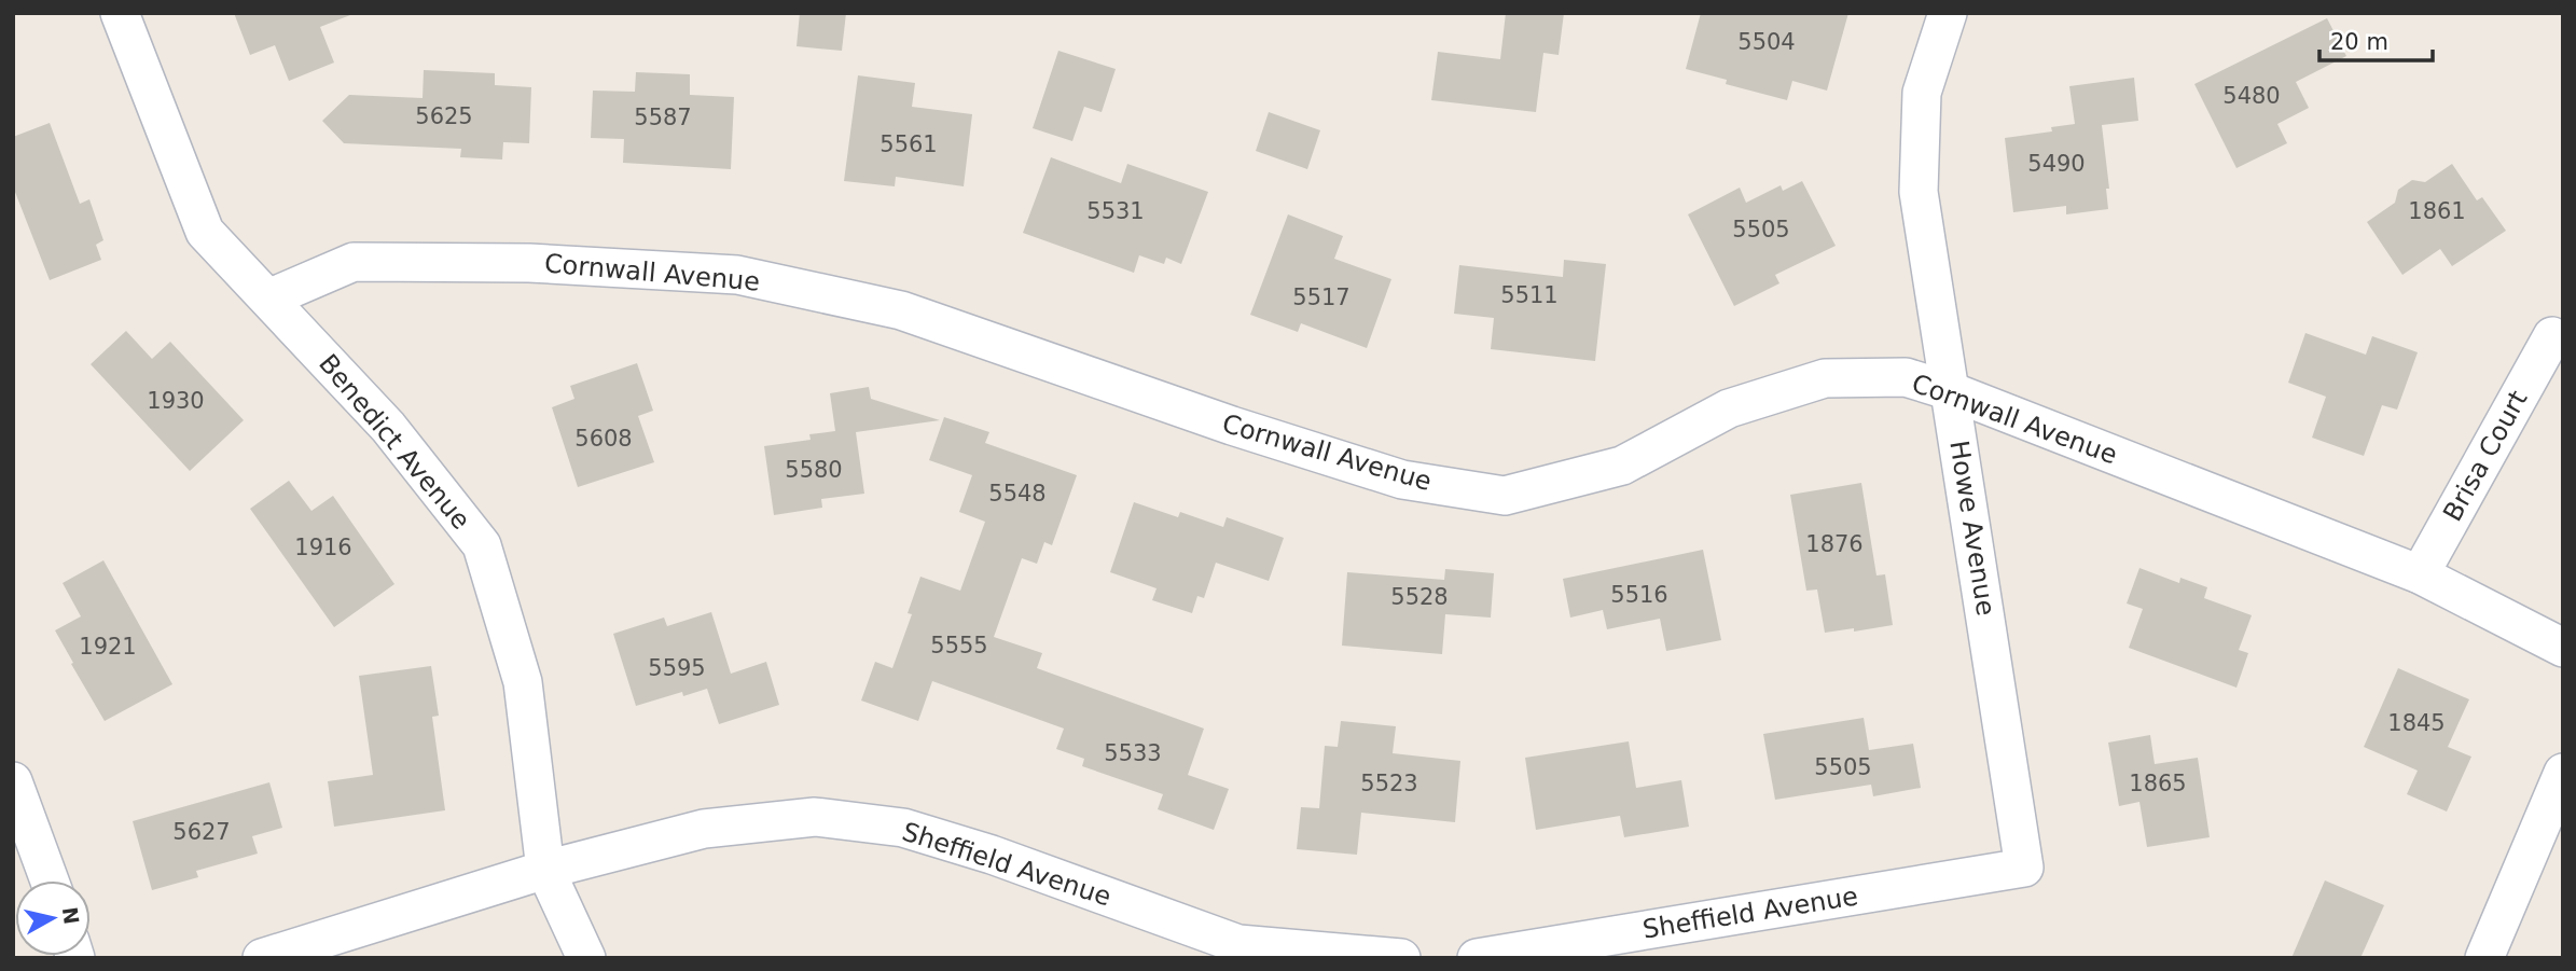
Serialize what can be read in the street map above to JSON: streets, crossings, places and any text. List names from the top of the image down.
{
  "streets": {
    "street": [
      "Cornwall Avenue",
      "Benedict Avenue",
      "Brisa Court",
      "Howe Avenue",
      "Sheffield Avenue"
    ]
  },
  "crossings": [
    ["Cornwall Avenue", "Benedict Avenue"],
    ["Cornwall Avenue", "Brisa Court"],
    ["Cornwall Avenue", "Howe Avenue"],
    ["Benedict Avenue", "Sheffield Avenue"],
    ["Howe Avenue", "Sheffield Avenue"]
  ],
  "house_numbers": [
    "5504",
    "5480",
    "5625",
    "5587",
    "5561",
    "5490",
    "5531",
    "1861",
    "5505",
    "5511",
    "5517",
    "1930",
    "5608",
    "5580",
    "5548",
    "1876",
    "1916",
    "5516",
    "5528",
    "5555",
    "1921",
    "5595",
    "1845",
    "5533",
    "5505",
    "5523",
    "1865",
    "5627"
  ],
  "scale_bar": "20 m",
  "north": "right"
}
